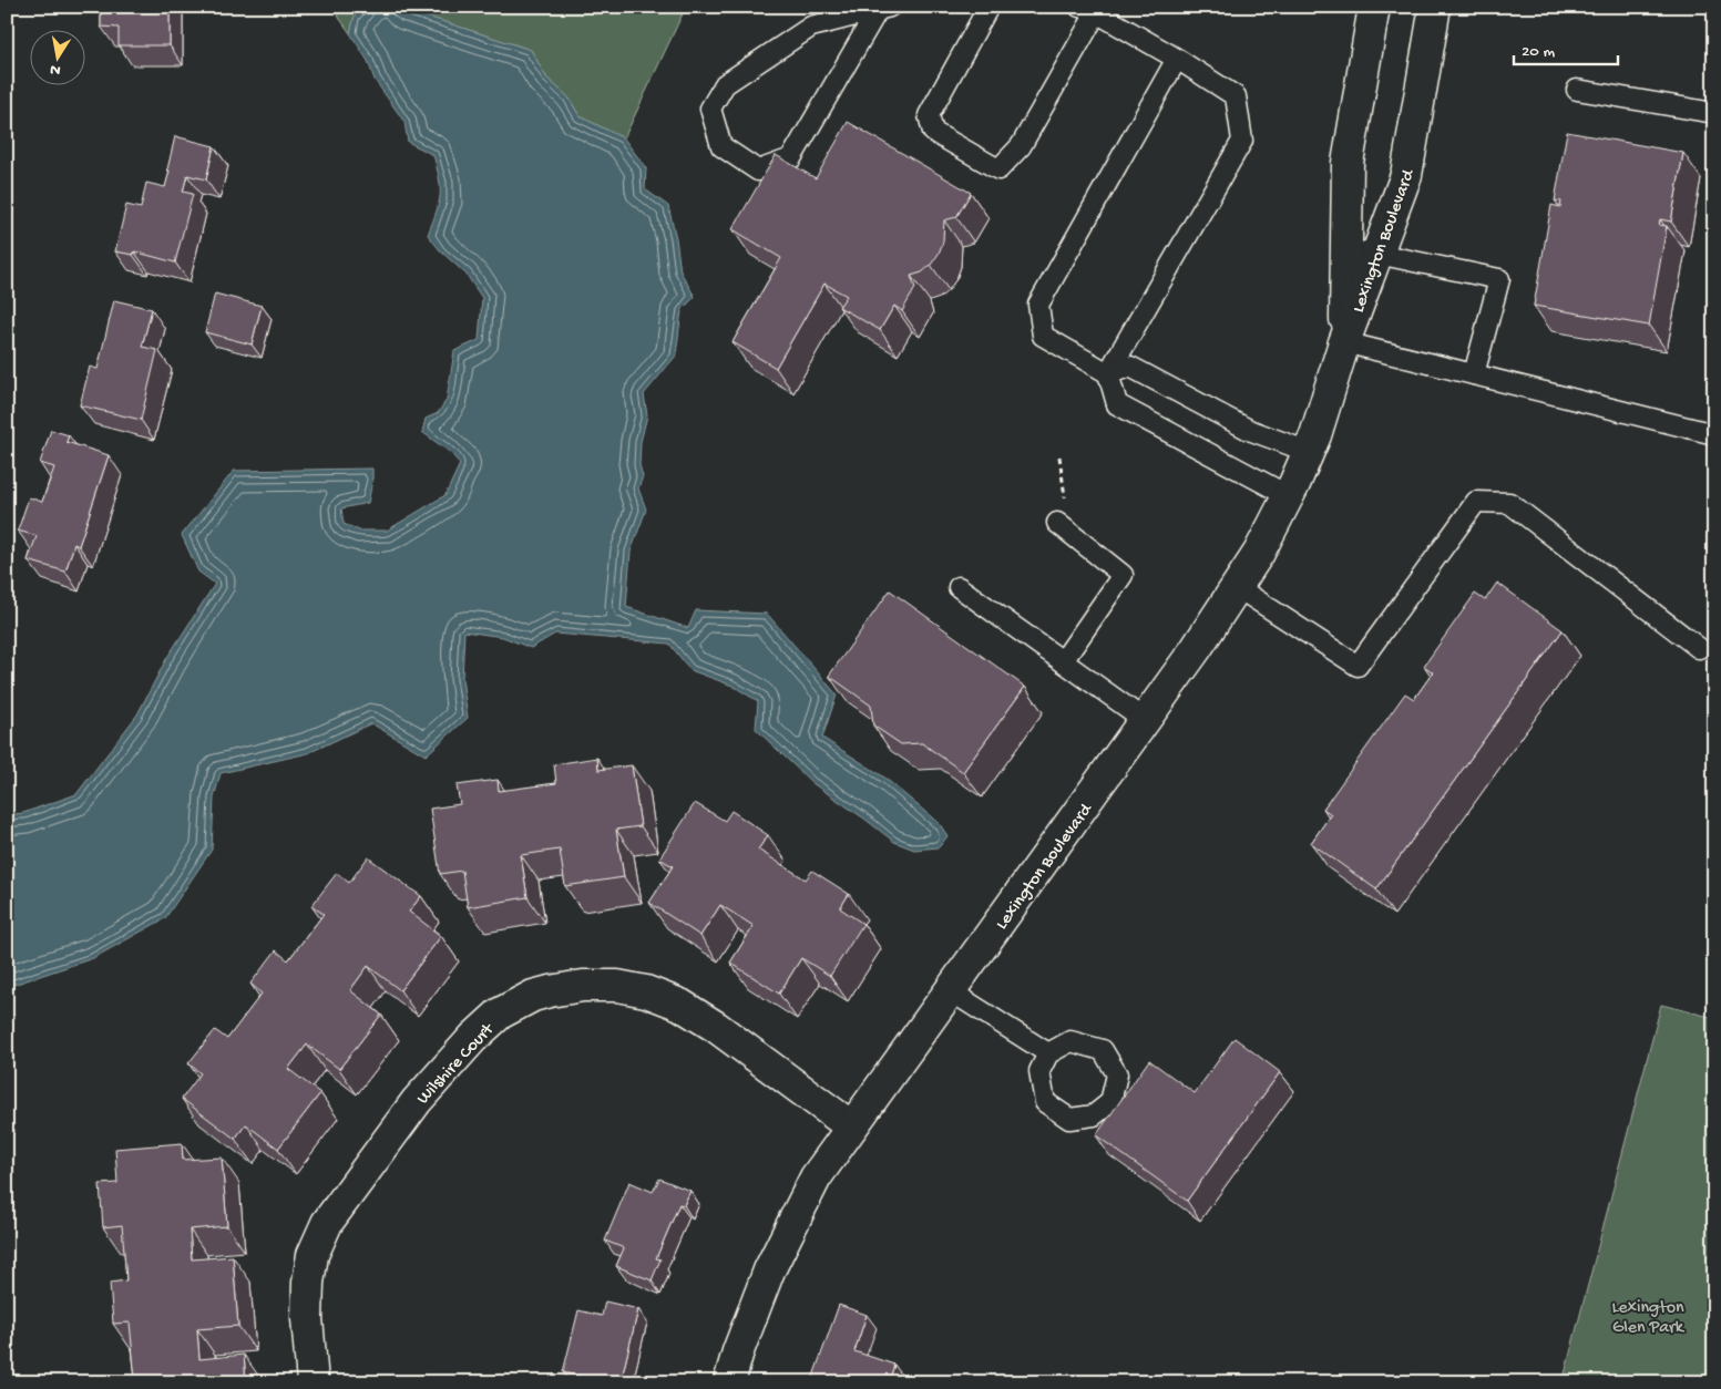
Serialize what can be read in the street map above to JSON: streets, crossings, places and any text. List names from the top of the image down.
{
  "streets": {
    "street": ["Lexington Boulevard", "Wilshire Court"]
  },
  "crossings": [
    ["Lexington Boulevard", "Wilshire Court"]
  ],
  "parks": ["Lexington Glen Park"],
  "scale_bar": "20 m",
  "north": "bottom"
}
